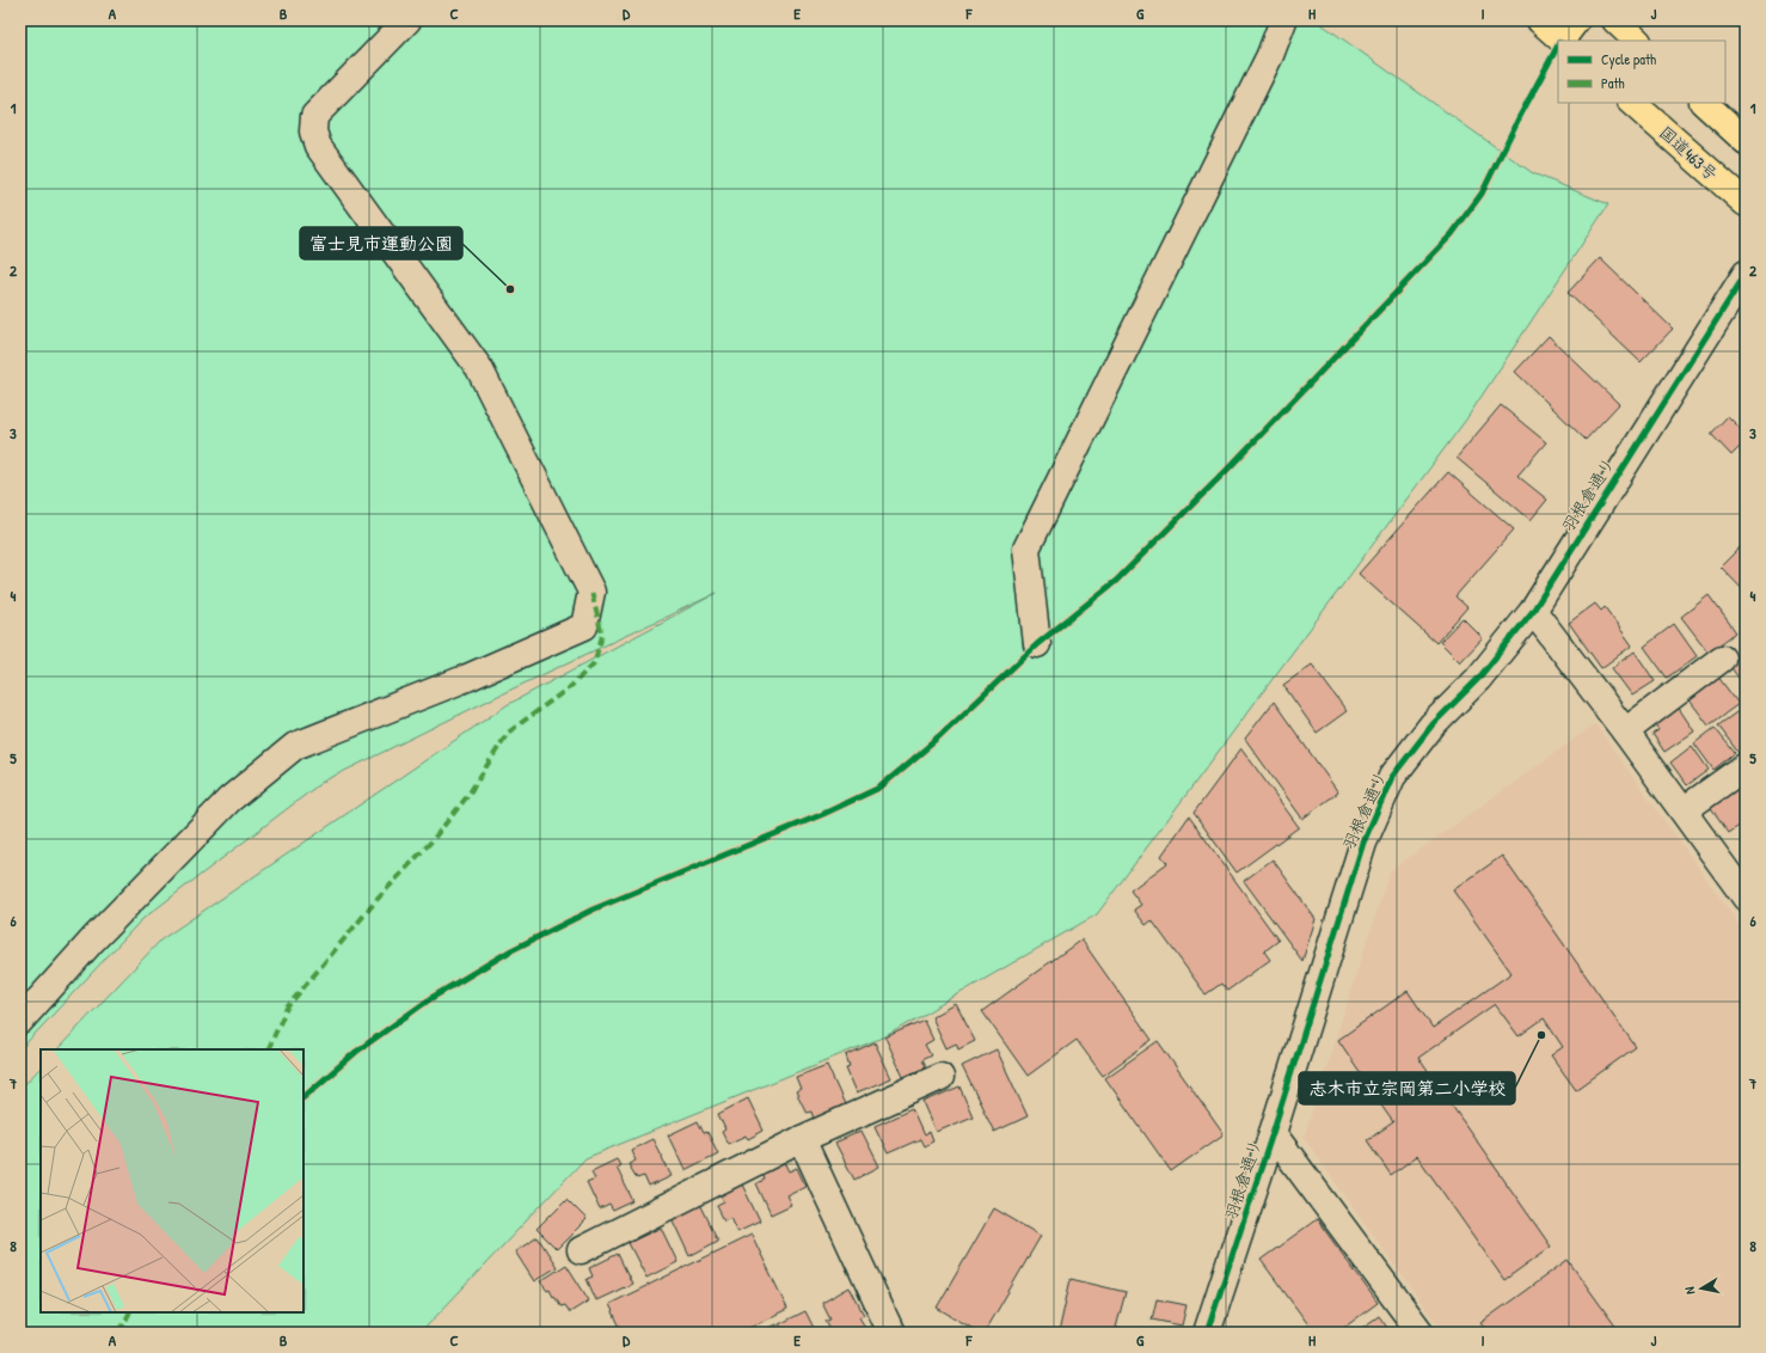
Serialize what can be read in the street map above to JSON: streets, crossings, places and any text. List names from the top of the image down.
{
  "streets": {
    "highway": ["国道463号"],
    "street": ["羽根倉通り"]
  },
  "places": ["富士見市運動公園", "志木市立宗岡第二小学校"],
  "legend": ["Cycle path", "Path"],
  "north": "left",
  "grid": {
    "columns": [
      "A",
      "B",
      "C",
      "D",
      "E",
      "F",
      "G",
      "H",
      "I",
      "J"
    ],
    "rows": [
      "1",
      "2",
      "3",
      "4",
      "5",
      "6",
      "7",
      "8"
    ]
  }
}
